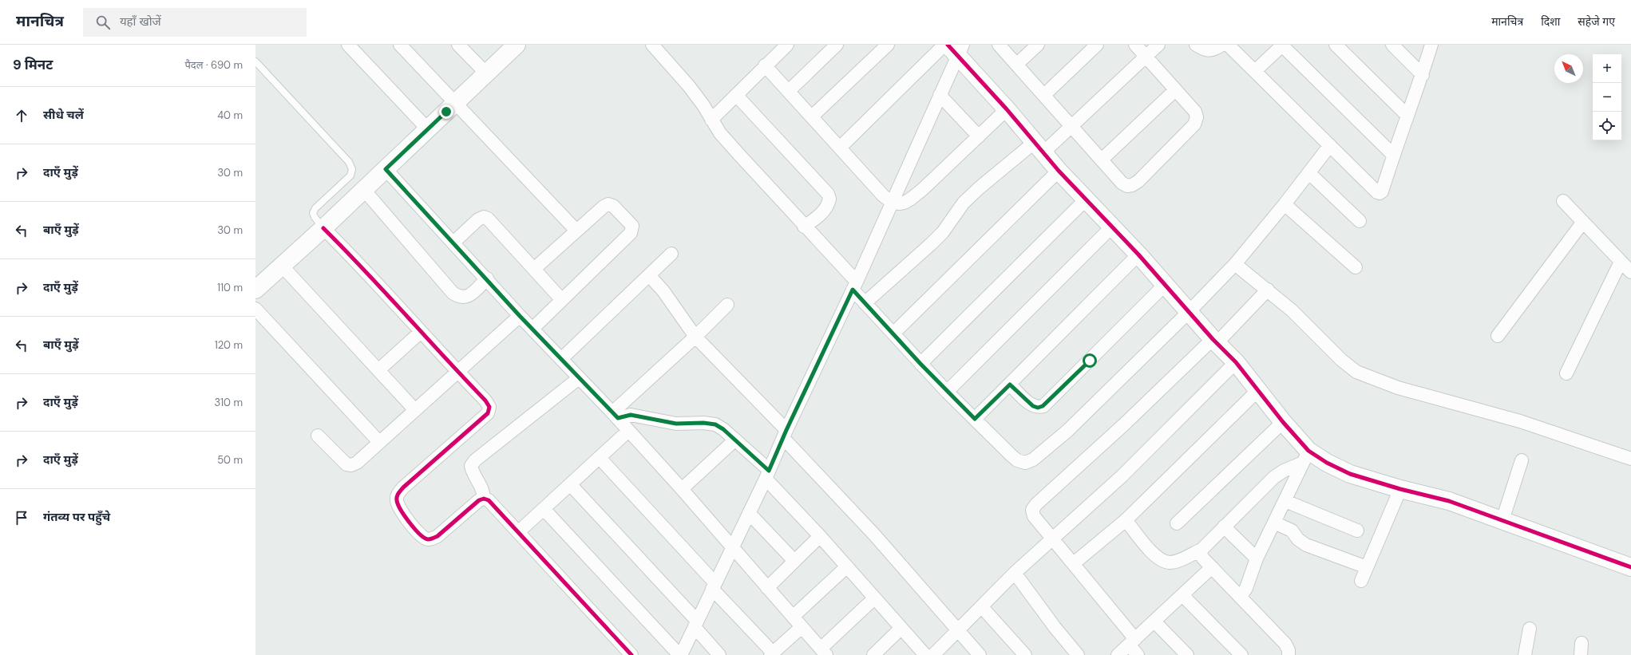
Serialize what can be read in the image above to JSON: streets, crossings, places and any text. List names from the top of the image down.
{
  "north": "top left",
  "page": {
    "header": "मानचित्र",
    "search": "यहाँ खोजें",
    "nav": ["मानचित्र", "दिशा", "सहेजे गए"],
    "heading": ["9 मिनट", "पैदल · 690 m"],
    "map_buttons": ["+", "−"],
    "list": [
      ["सीधे चलें", "40 m"],
      ["दाएँ मुड़ें", "30 m"],
      ["बाएँ मुड़ें", "30 m"],
      ["दाएँ मुड़ें", "110 m"],
      ["बाएँ मुड़ें", "120 m"],
      ["दाएँ मुड़ें", "310 m"],
      ["दाएँ मुड़ें", "50 m"],
      "गंतव्य पर पहुँचे"
    ]
  }
}
